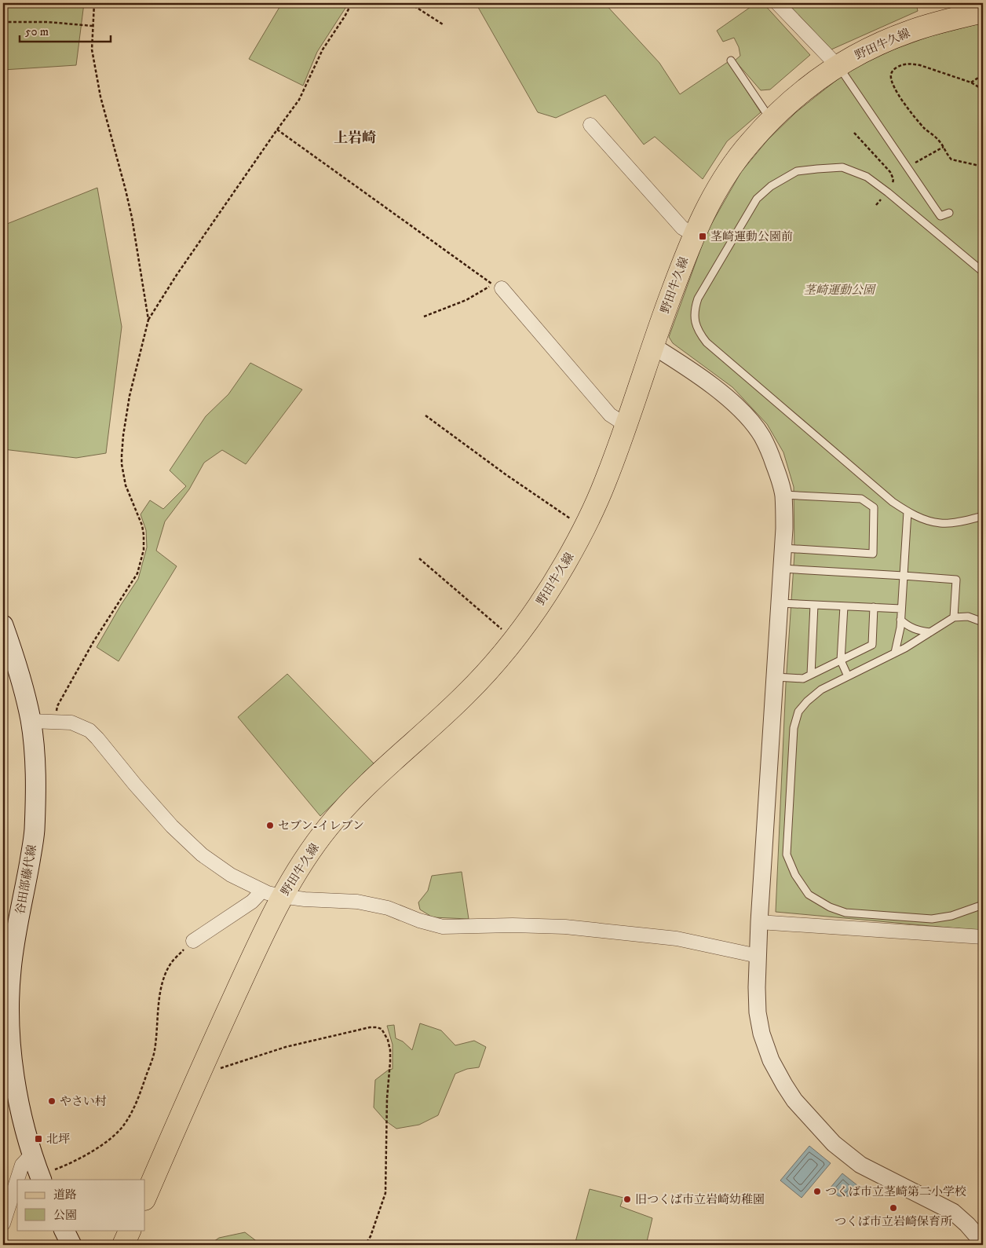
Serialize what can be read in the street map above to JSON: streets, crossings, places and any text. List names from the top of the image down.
{
  "streets": {
    "main road": ["野田牛久線", "谷田部藤代線"]
  },
  "districts": ["上岩崎"],
  "parks": ["茎崎運動公園"],
  "places": {
    "transit": ["茎崎運動公園前", "北坪"],
    "other": [
      "セブン-イレブン",
      "やさい村",
      "つくば市立茎崎第二小学校",
      "旧つくば市立岩崎幼稚園",
      "つくば市立岩崎保育所"
    ]
  },
  "legend": ["道路", "公園"],
  "scale_bar": "50 m"
}
